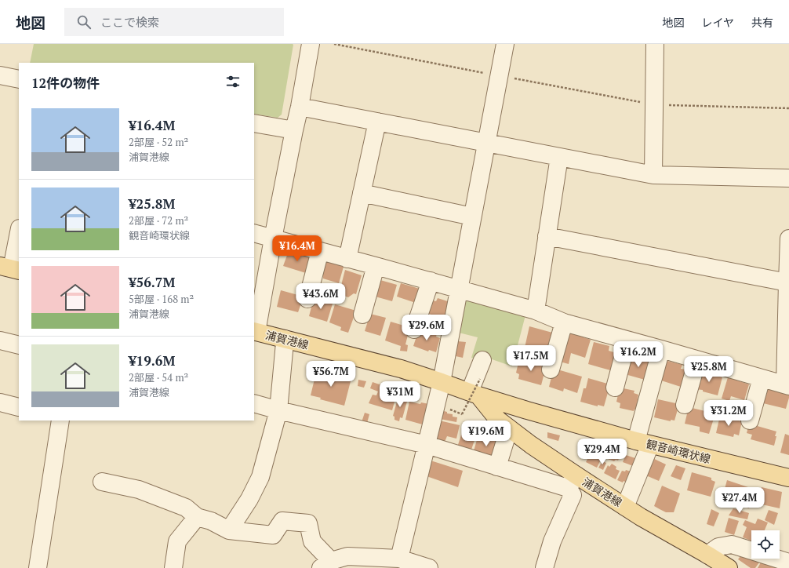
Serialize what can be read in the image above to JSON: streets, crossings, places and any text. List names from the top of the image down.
{
  "streets": {
    "main road": ["浦賀港線", "観音崎環状線"]
  },
  "crossings": [
    ["浦賀港線", "観音崎環状線"]
  ],
  "page": {
    "header": "地図",
    "search": "ここで検索",
    "nav": ["地図", "レイヤ", "共有"],
    "heading": "12件の物件",
    "list": [
      {
        "name": "¥16.4M",
        "note": "2部屋 · 52 m² · 浦賀港線"
      },
      {
        "name": "¥25.8M",
        "note": "2部屋 · 72 m² · 観音崎環状線"
      },
      {
        "name": "¥56.7M",
        "note": "5部屋 · 168 m² · 浦賀港線"
      },
      {
        "name": "¥19.6M",
        "note": "2部屋 · 54 m² · 浦賀港線"
      }
    ],
    "price": [
      "¥16.4M",
      "¥43.6M",
      "¥29.6M",
      "¥16.2M",
      "¥17.5M",
      "¥25.8M",
      "¥56.7M",
      "¥31M",
      "¥31.2M",
      "¥19.6M",
      "¥29.4M",
      "¥27.4M"
    ]
  }
}
